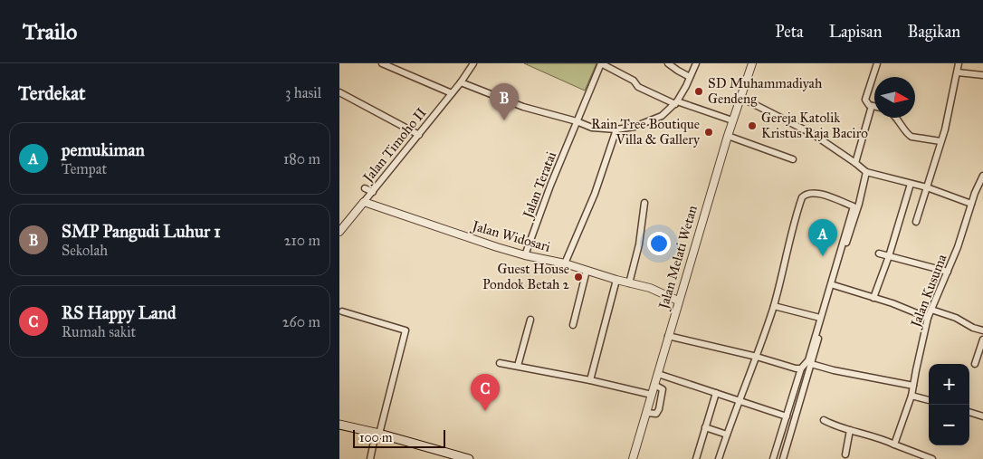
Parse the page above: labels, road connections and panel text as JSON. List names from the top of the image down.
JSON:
{
  "streets": {
    "street": [
      "Jalan Timoho II",
      "Jalan Teratai",
      "Jalan Widosari",
      "Jalan Melati Wetan",
      "Jalan Kusuma"
    ]
  },
  "crossings": [
    ["Jalan Timoho II", "Jalan Widosari"],
    ["Jalan Teratai", "Jalan Widosari"],
    ["Jalan Widosari", "Jalan Melati Wetan"]
  ],
  "places": [
    "SD Muhammadiyah Gendeng",
    "Gereja Katolik Kristus Raja Baciro",
    "Rain Tree Boutique Villa & Gallery",
    "Guest House Pondok Betah 2"
  ],
  "scale_bar": "100 m",
  "north": "right",
  "page": {
    "header": "Trailo",
    "nav": ["Peta", "Lapisan", "Bagikan"],
    "heading": ["Terdekat", "3 hasil"],
    "pins": ["B", "A", "C"],
    "list": [
      {
        "mark": "A",
        "name": "pemukiman",
        "note": "Tempat",
        "value": "180 m"
      },
      {
        "mark": "B",
        "name": "SMP Pangudi Luhur 1",
        "note": "Sekolah",
        "value": "210 m"
      },
      {
        "mark": "C",
        "name": "RS Happy Land",
        "note": "Rumah sakit",
        "value": "260 m"
      }
    ],
    "map_buttons": ["+", "−"],
    "scale": "100 m"
  }
}
